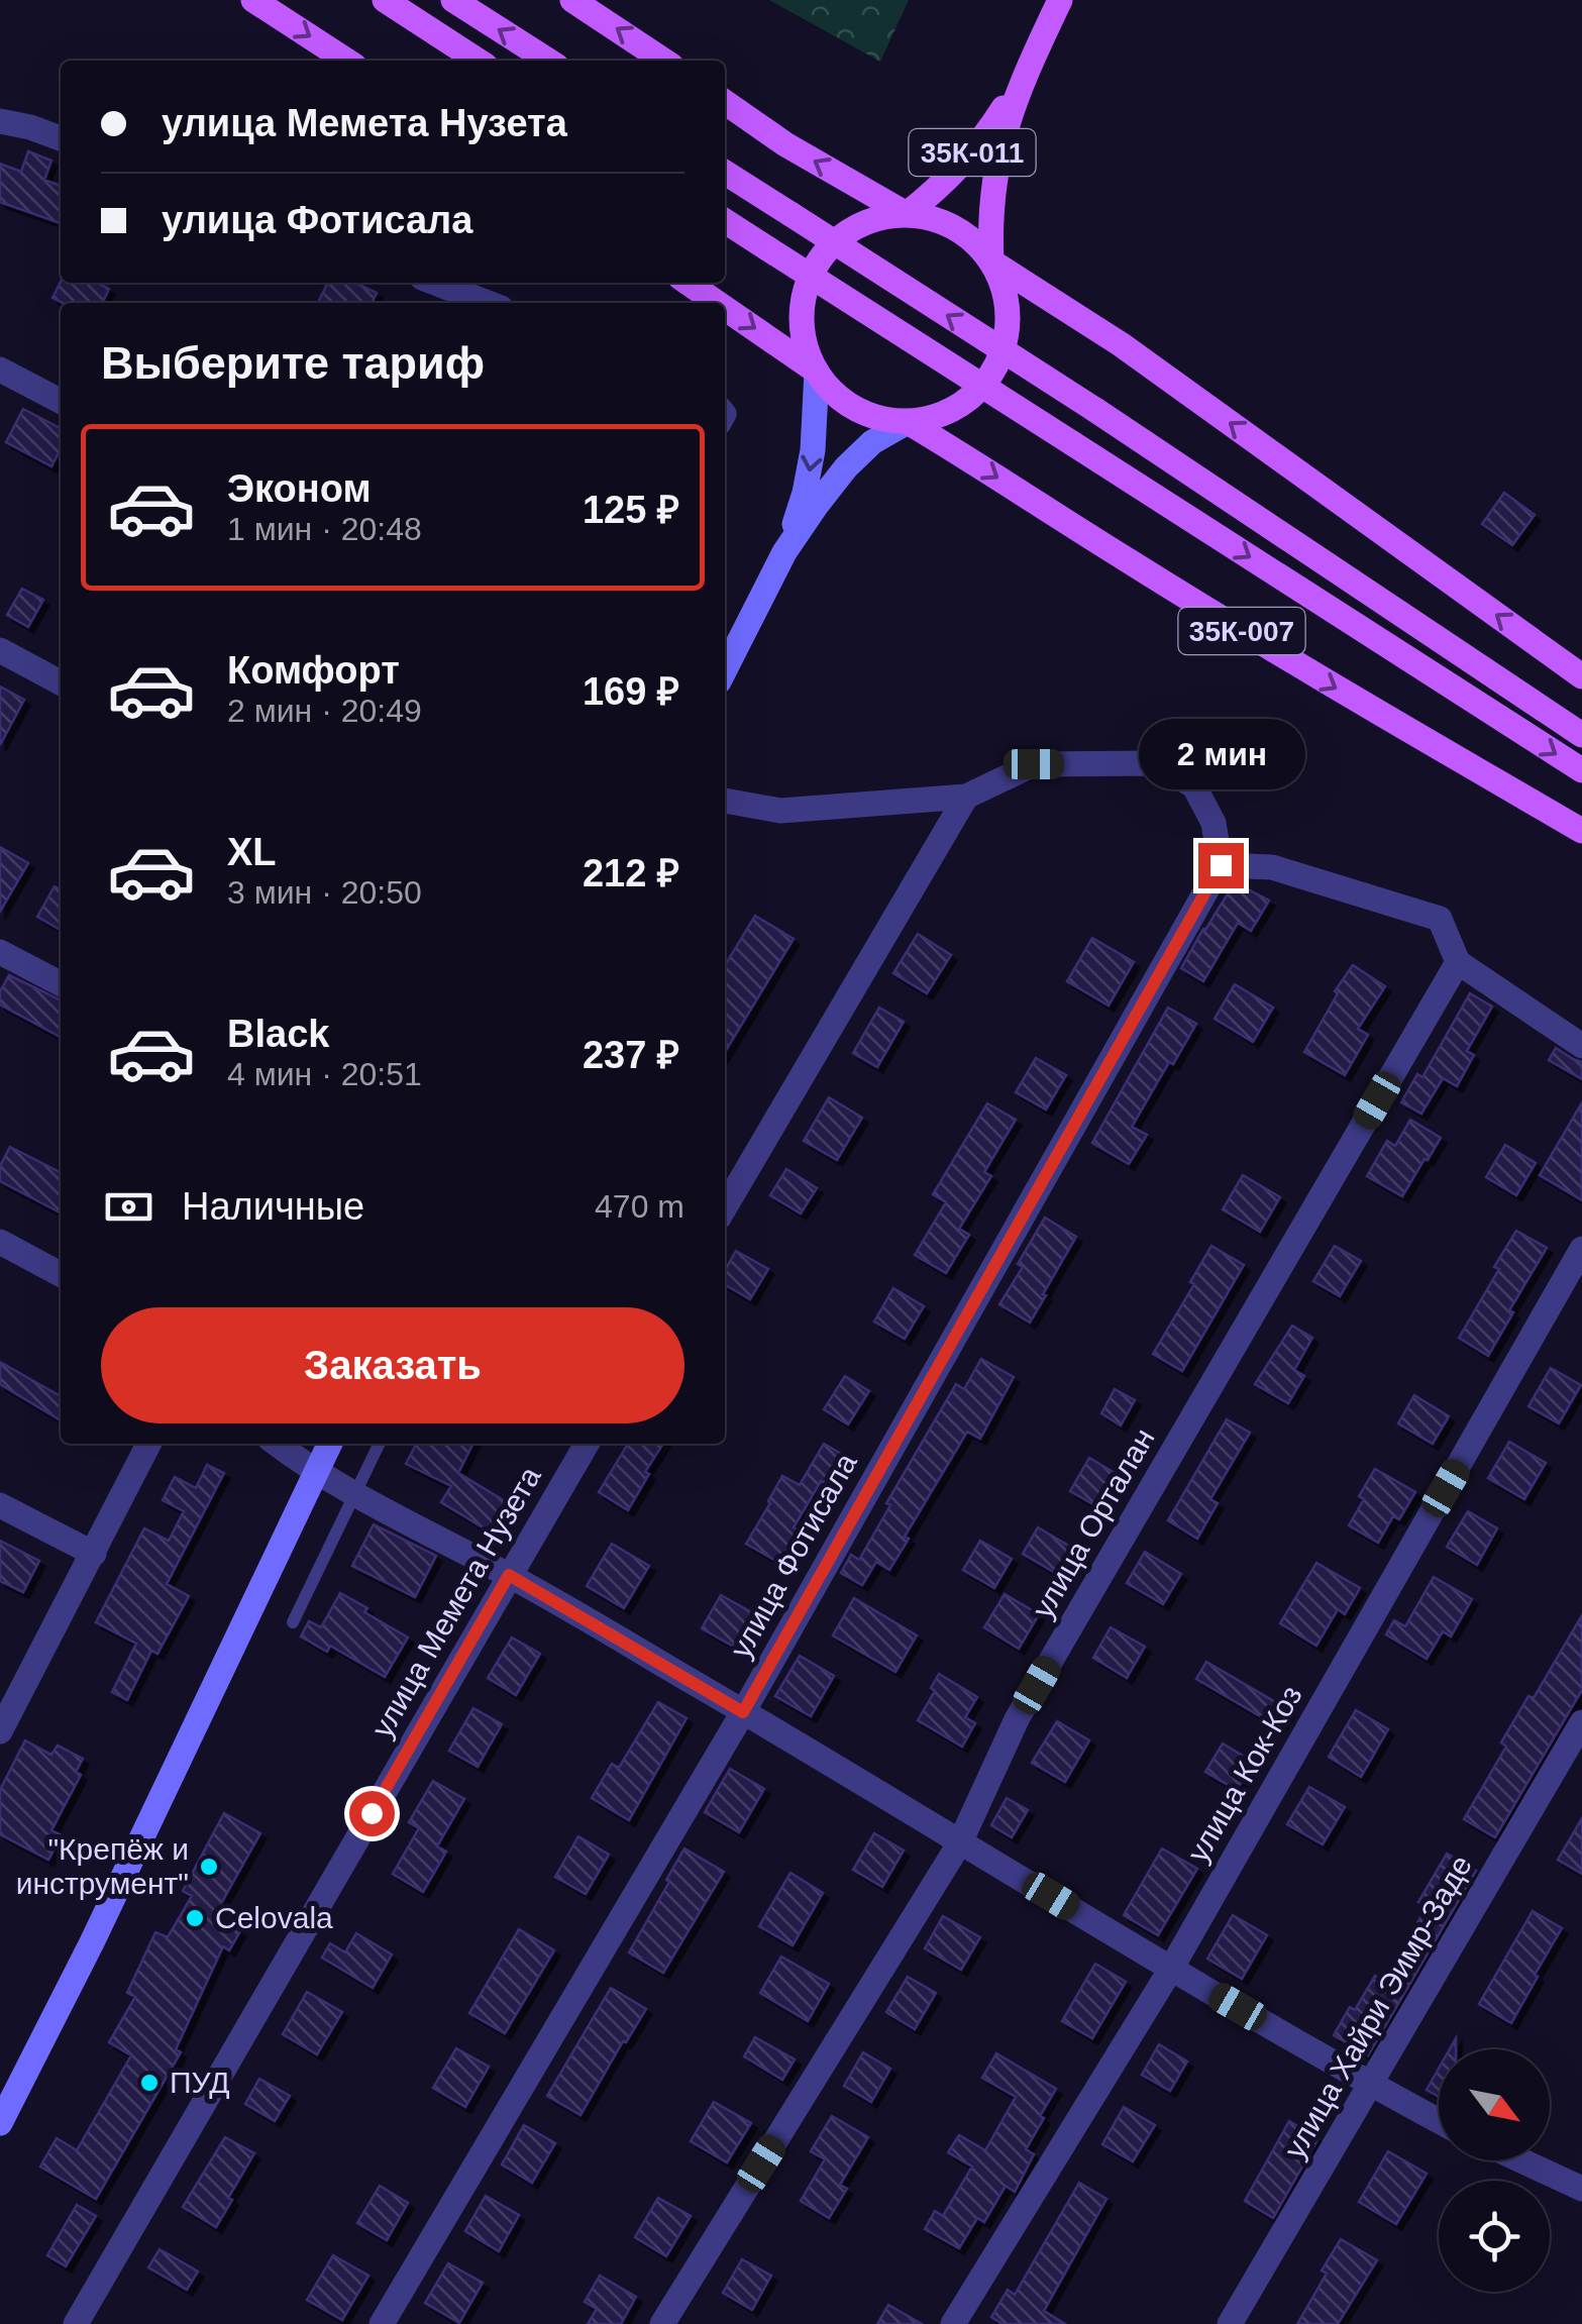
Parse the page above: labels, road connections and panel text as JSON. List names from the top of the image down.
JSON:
{
  "streets": {
    "main road": ["35К-011", "35К-007"],
    "street": [
      "улица Орталан",
      "улица Фотисала",
      "улица Мемета Нузета",
      "улица Кок-Коз",
      "улица Хайри Эимр-Заде"
    ]
  },
  "crossings": [
    ["35К-011", "35К-007"]
  ],
  "places": ["\"Крепёж и инструмент\"", "Celovala", "ПУД"],
  "north": "bottom right",
  "page": {
    "banner": ["улица Мемета Нузета", "улица Фотисала"],
    "heading": "Выберите тариф",
    "list": [
      {
        "name": "Эконом",
        "note": "1 мин · 20:48",
        "value": "125 ₽"
      },
      {
        "name": "Комфорт",
        "note": "2 мин · 20:49",
        "value": "169 ₽"
      },
      {
        "name": "XL",
        "note": "3 мин · 20:50",
        "value": "212 ₽"
      },
      {
        "name": "Black",
        "note": "4 мин · 20:51",
        "value": "237 ₽"
      }
    ],
    "bubble": "2 мин",
    "pay": ["Наличные", "470 m"],
    "buttons": "Заказать"
  }
}
